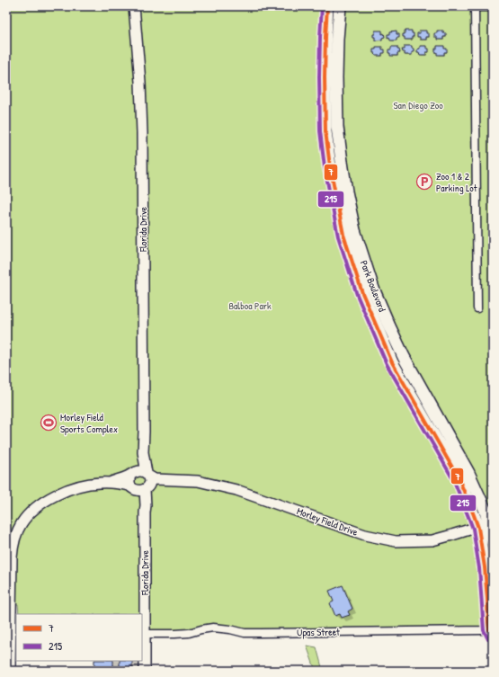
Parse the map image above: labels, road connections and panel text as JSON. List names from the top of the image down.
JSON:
{
  "streets": {
    "main road": ["Park Boulevard"],
    "street": ["Florida Drive", "Morley Field Drive", "Upas Street"]
  },
  "crossings": [
    ["Florida Drive", "Morley Field Drive"],
    ["Florida Drive", "Upas Street"],
    ["Park Boulevard", "Morley Field Drive"],
    ["Park Boulevard", "Upas Street"]
  ],
  "parks": ["San Diego Zoo", "Balboa Park"],
  "places": {
    "parking": ["Zoo 1 & 2 Parking Lot"],
    "sports": ["Morley Field Sports Complex"]
  },
  "lines": ["transit line 7", "transit line 215"],
  "legend": ["7", "215"]
}
